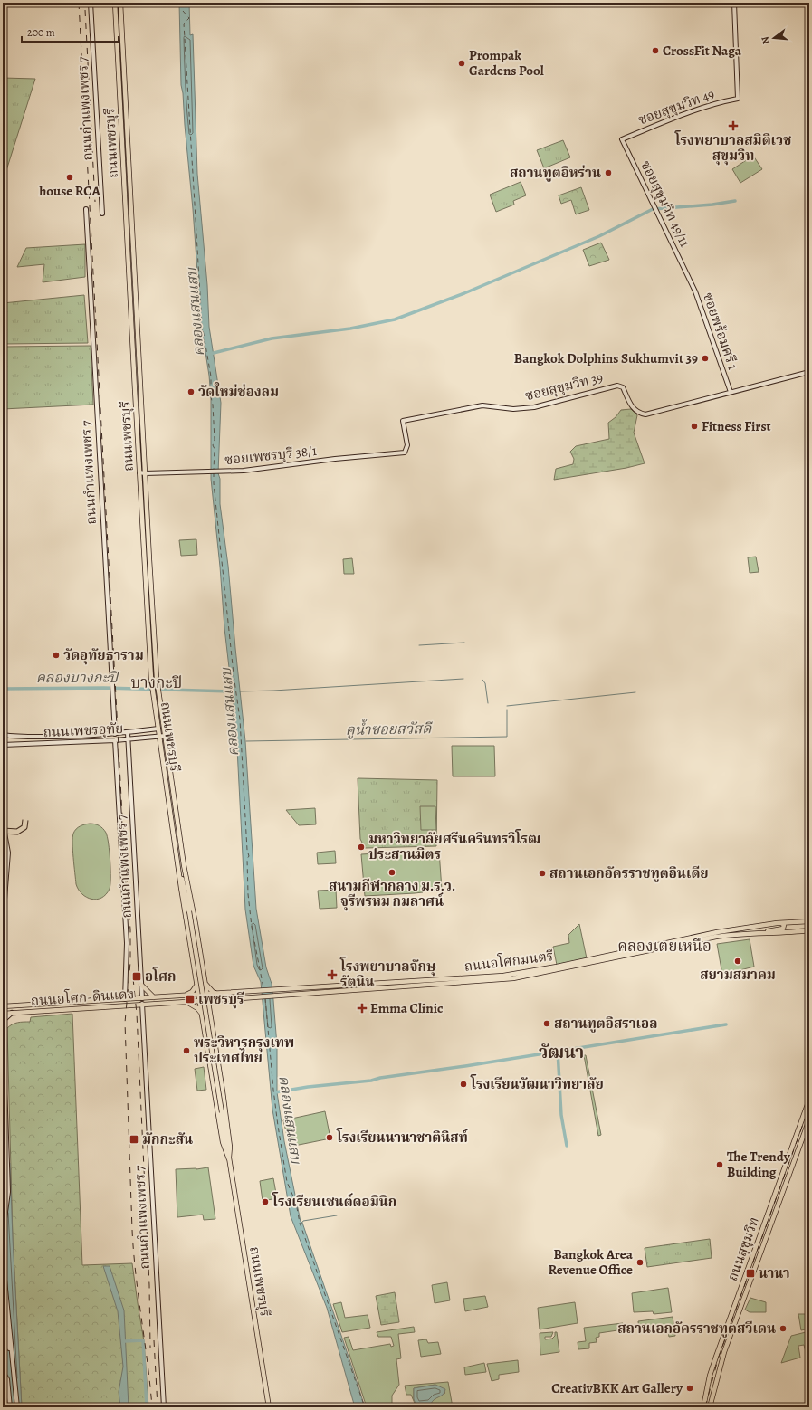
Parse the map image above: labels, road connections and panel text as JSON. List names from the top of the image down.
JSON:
{
  "streets": {
    "main road": [
      "ถนนเพชรบุรี",
      "ถนนอโศกมนตรี",
      "ถนนอโศก-ดินแดง",
      "ถนนสุขุมวิท"
    ],
    "street": [
      "ซอยสุขุมวิท 49",
      "ถนนกำแพงเพชร 7",
      "ซอยสุขุมวิท 49/11",
      "ซอยพร้อมศรี 1",
      "ซอยสุขุมวิท 39",
      "ซอยเพชรบุรี 38/1",
      "ถนนเพชรอุทัย"
    ]
  },
  "crossings": [
    ["ซอยสุขุมวิท 49", "ซอยสุขุมวิท 49/11"],
    ["ถนนกำแพงเพชร 7", "ถนนเพชรอุทัย"],
    ["ถนนกำแพงเพชร 7", "ถนนอโศก-ดินแดง"],
    ["ถนนเพชรบุรี", "ซอยเพชรบุรี 38/1"],
    ["ถนนเพชรบุรี", "ถนนเพชรอุทัย"],
    ["ถนนเพชรบุรี", "ถนนอโศกมนตรี"],
    ["ถนนเพชรบุรี", "ถนนอโศก-ดินแดง"],
    ["ซอยสุขุมวิท 49/11", "ซอยพร้อมศรี 1"],
    ["ซอยพร้อมศรี 1", "ซอยสุขุมวิท 39"],
    ["ซอยสุขุมวิท 39", "ซอยเพชรบุรี 38/1"],
    ["ถนนอโศกมนตรี", "ถนนอโศก-ดินแดง"]
  ],
  "districts": ["บางกะปิ", "คลองเตยเหนือ", "วัฒนา"],
  "water": ["คลองแสนแสบ", "คลองบางกะปิ", "คูน้ำซอยสวัสดี"],
  "places": {
    "other": [
      "CrossFit Naga",
      "Prompak Gardens Pool",
      "สถานทูตอิหร่าน",
      "house RCA",
      "Bangkok Dolphins Sukhumvit 39",
      "วัดใหม่ช่องลม",
      "Fitness First",
      "วัดอุทัยธาราม",
      "มหาวิทยาลัยศรีนครินทรวิโรฒ ประสานมิตร",
      "สนามกีฬากลาง ม.ร.ว. จุรีพรหม กมลาศน์",
      "สถานเอกอัครราชทูตอินเดีย",
      "สยามสมาคม",
      "สถานทูตอิสราเอล",
      "พระวิหารกรุงเทพ ประเทศไทย",
      "โรงเรียนวัฒนาวิทยาลัย",
      "โรงเรียนนานาชาตินิสท์",
      "The Trendy Building",
      "โรงเรียนเซนต์ดอมินิก",
      "Bangkok Area Revenue Office",
      "สถานเอกอัครราชทูตสวีเดน",
      "CreativBKK Art Gallery"
    ],
    "health": ["โรงพยาบาลสมิติเวช สุขุมวิท", "โรงพยาบาลจักษุ รัตนิน", "Emma Clinic"],
    "transit": [
      "อโศก",
      "เพชรบุรี",
      "มักกะสัน",
      "นานา"
    ]
  },
  "scale_bar": "200 m",
  "north": "left"
}
